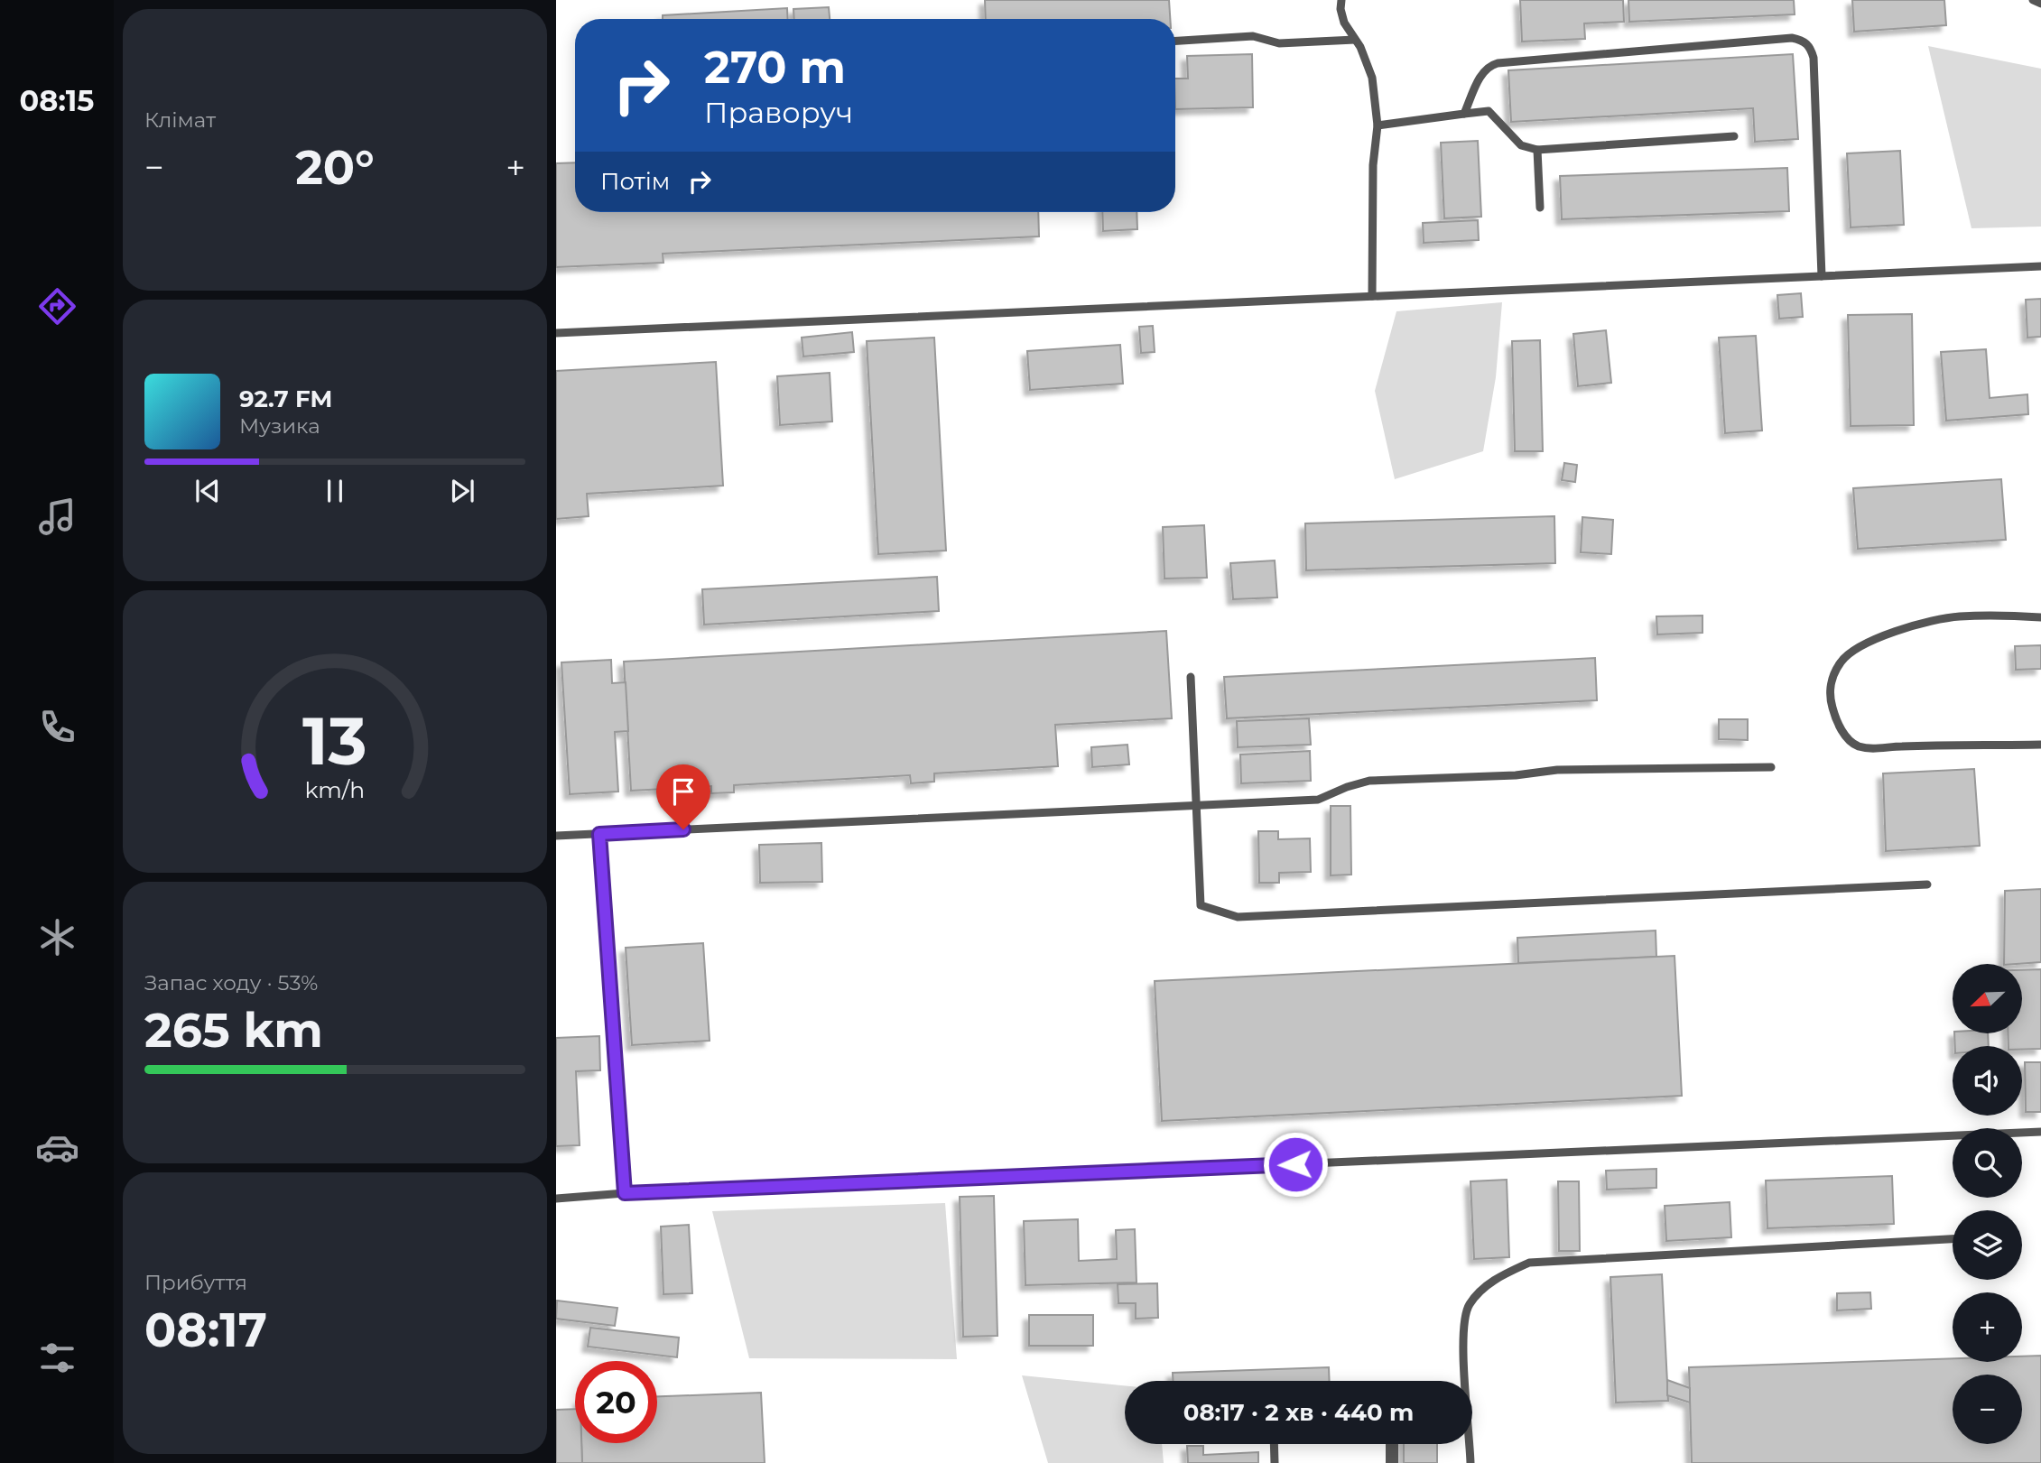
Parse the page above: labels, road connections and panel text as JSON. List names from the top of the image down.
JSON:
{
  "north": "bottom left",
  "page": {
    "tabs": "08:15",
    "tile": [
      "Клімат",
      ["Запас ходу · 53%", "265 km"],
      ["Прибуття", "08:17"]
    ],
    "turn": ["270 m", "Праворуч"],
    "heat": ["−", "20°", "+"],
    "then": "Потім",
    "song": ["92.7 FM", "Музика"],
    "map_buttons": ["+", "−"],
    "limit": "20",
    "trip": "08:17 · 2 хв · 440 m",
    "gauge": ["13", "km/h"]
  }
}
